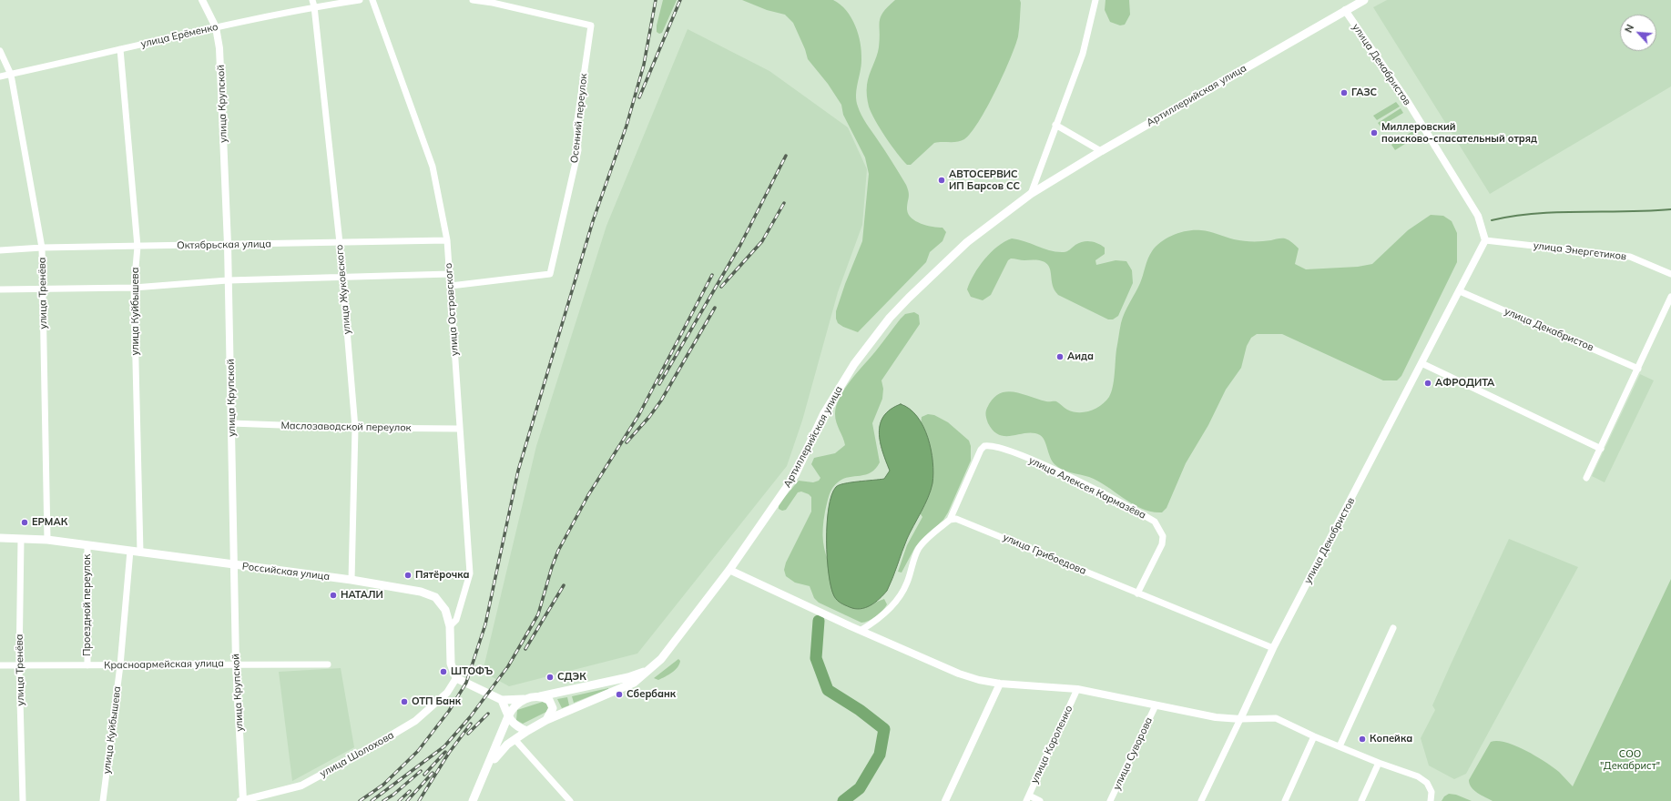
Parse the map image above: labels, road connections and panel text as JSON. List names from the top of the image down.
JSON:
{
  "streets": {
    "main road": ["Артиллерийская улица", "Российская улица"],
    "street": [
      "улица Ерёменко",
      "улица Декабристов",
      "улица Крупской",
      "Осенний переулок",
      "Октябрьская улица",
      "улица Энергетиков",
      "улица Жуковского",
      "улица Тренёва",
      "улица Островского",
      "улица Куйбышева",
      "Маслозаводской переулок",
      "улица Алексея Кармазёва",
      "улица Грибоедова",
      "Проездной переулок",
      "Красноармейская улица",
      "улица Короленко",
      "улица Суворова",
      "улица Шолохова"
    ]
  },
  "crossings": [
    ["улица Ерёменко", "улица Крупской"],
    ["улица Ерёменко", "улица Жуковского"],
    ["улица Ерёменко", "улица Тренёва"],
    ["улица Ерёменко", "улица Куйбышева"],
    ["улица Декабристов", "Артиллерийская улица"],
    ["улица Декабристов", "улица Энергетиков"],
    ["улица Декабристов", "улица Грибоедова"],
    ["улица Крупской", "Октябрьская улица"],
    ["улица Крупской", "Маслозаводской переулок"],
    ["улица Крупской", "Российская улица"],
    ["улица Крупской", "Красноармейская улица"],
    ["улица Крупской", "улица Шолохова"],
    ["Осенний переулок", "улица Островского"],
    ["Октябрьская улица", "улица Жуковского"],
    ["Октябрьская улица", "улица Тренёва"],
    ["Октябрьская улица", "улица Островского"],
    ["Октябрьская улица", "улица Куйбышева"],
    ["улица Жуковского", "Маслозаводской переулок"],
    ["улица Жуковского", "Российская улица"],
    ["улица Тренёва", "Российская улица"],
    ["улица Тренёва", "Красноармейская улица"],
    ["улица Островского", "Маслозаводской переулок"],
    ["улица Островского", "Российская улица"],
    ["улица Куйбышева", "Российская улица"],
    ["улица Куйбышева", "Красноармейская улица"],
    ["улица Алексея Кармазёва", "улица Грибоедова"],
    ["Российская улица", "Проездной переулок"],
    ["Российская улица", "улица Шолохова"],
    ["Проездной переулок", "Красноармейская улица"]
  ],
  "parks": ["СОО \"Декабрист\""],
  "places": [
    "ГАЗС",
    "Миллеровский поисково-спасательный отряд",
    "АВТОСЕРВИС ИП Барсов СС",
    "Аида",
    "АФРОДИТА",
    "ЕРМАК",
    "Пятёрочка",
    "НАТАЛИ",
    "ШТОФЪ",
    "СДЭК",
    "Сбербанк",
    "ОТП Банк",
    "Копейка"
  ],
  "north": "top left"
}
